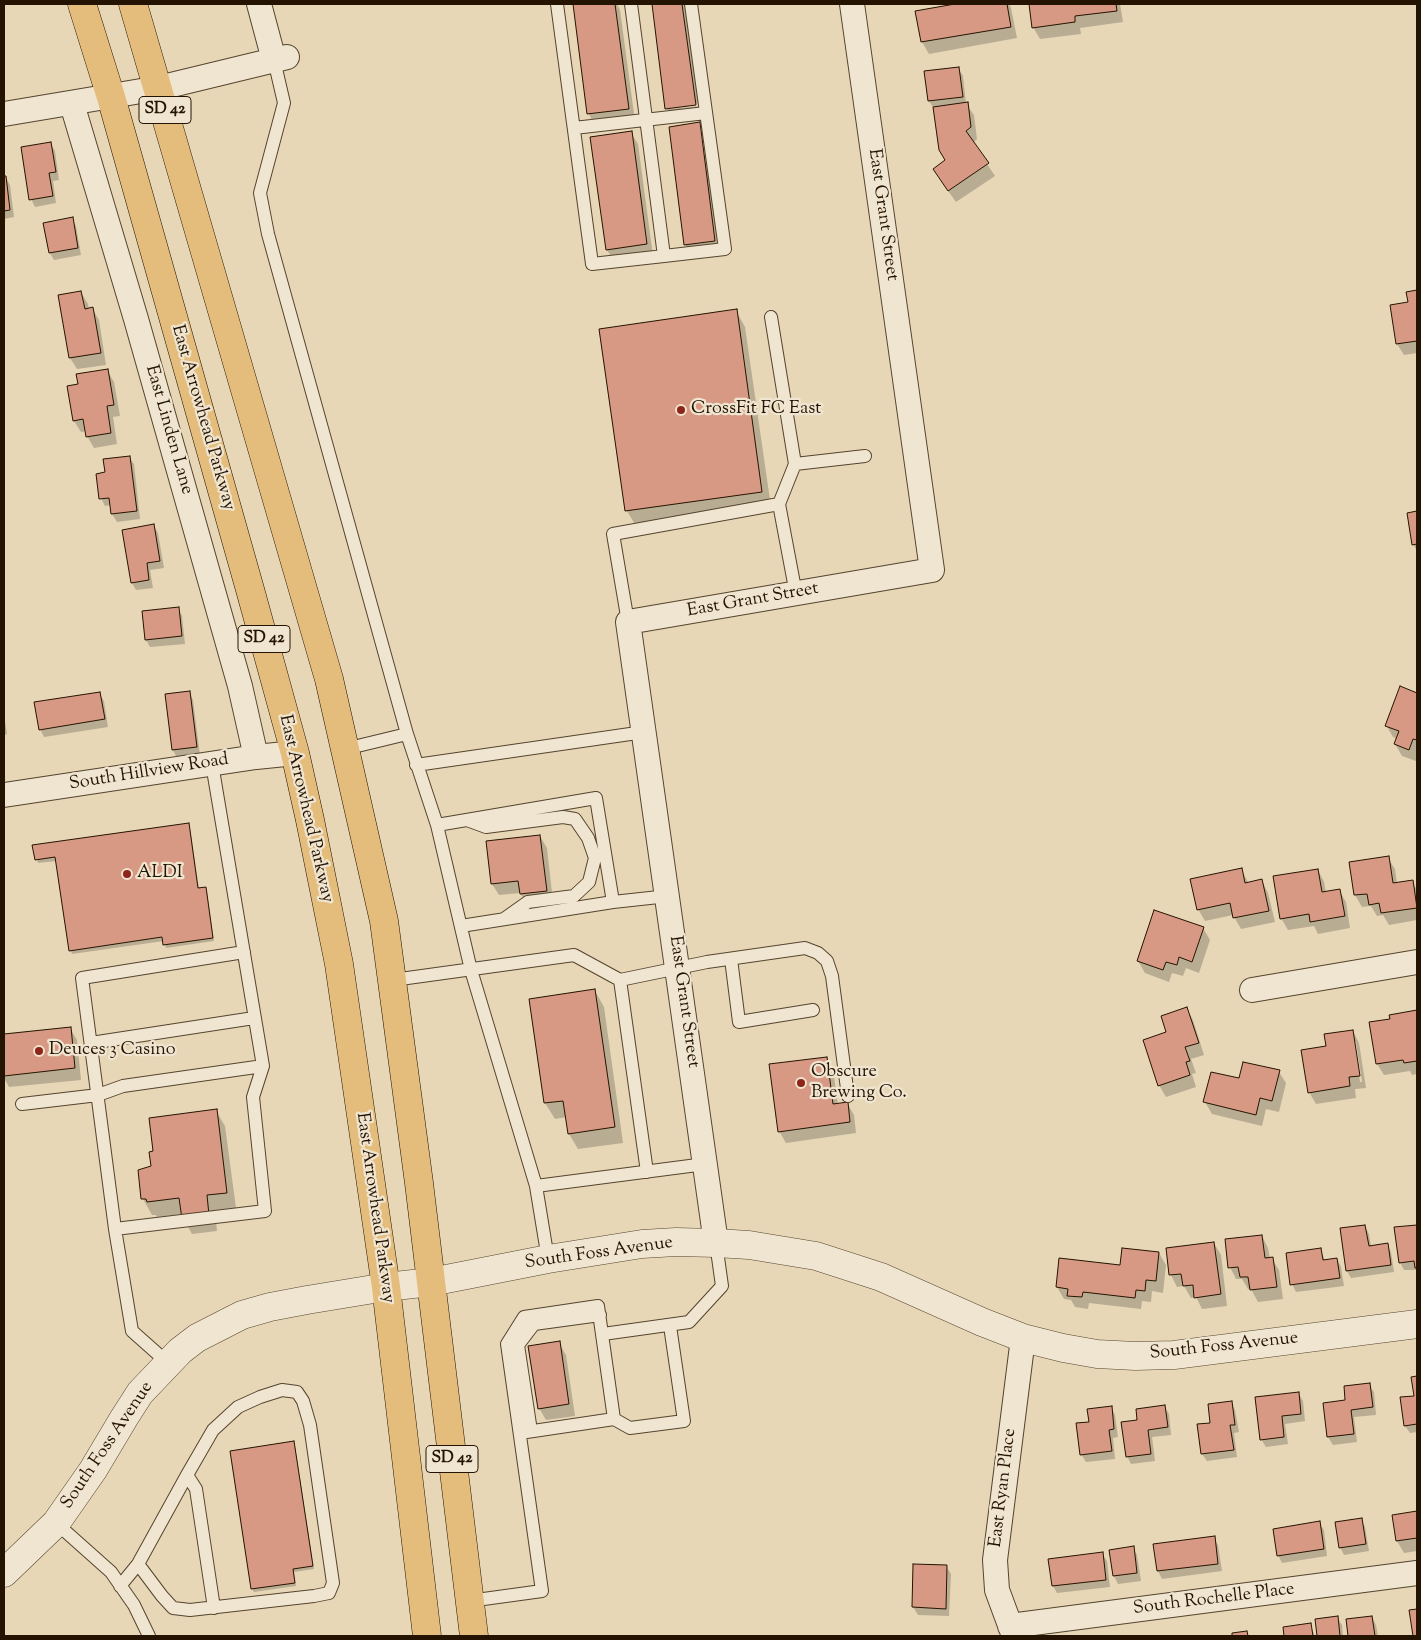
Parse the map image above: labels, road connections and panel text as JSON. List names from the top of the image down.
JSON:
{
  "streets": {
    "main road": ["SD 42", "East Arrowhead Parkway"],
    "street": [
      "East Grant Street",
      "East Linden Lane",
      "South Hillview Road",
      "South Foss Avenue",
      "East Ryan Place",
      "South Rochelle Place"
    ]
  },
  "crossings": [
    ["SD 42", "South Foss Avenue"],
    ["East Grant Street", "South Foss Avenue"],
    ["East Arrowhead Parkway", "South Hillview Road"],
    ["East Arrowhead Parkway", "South Foss Avenue"],
    ["East Linden Lane", "South Hillview Road"],
    ["South Foss Avenue", "East Ryan Place"],
    ["East Ryan Place", "South Rochelle Place"]
  ],
  "places": [
    "CrossFit FC East",
    "ALDI",
    "Deuces 3 Casino",
    "Obscure Brewing Co."
  ]
}
